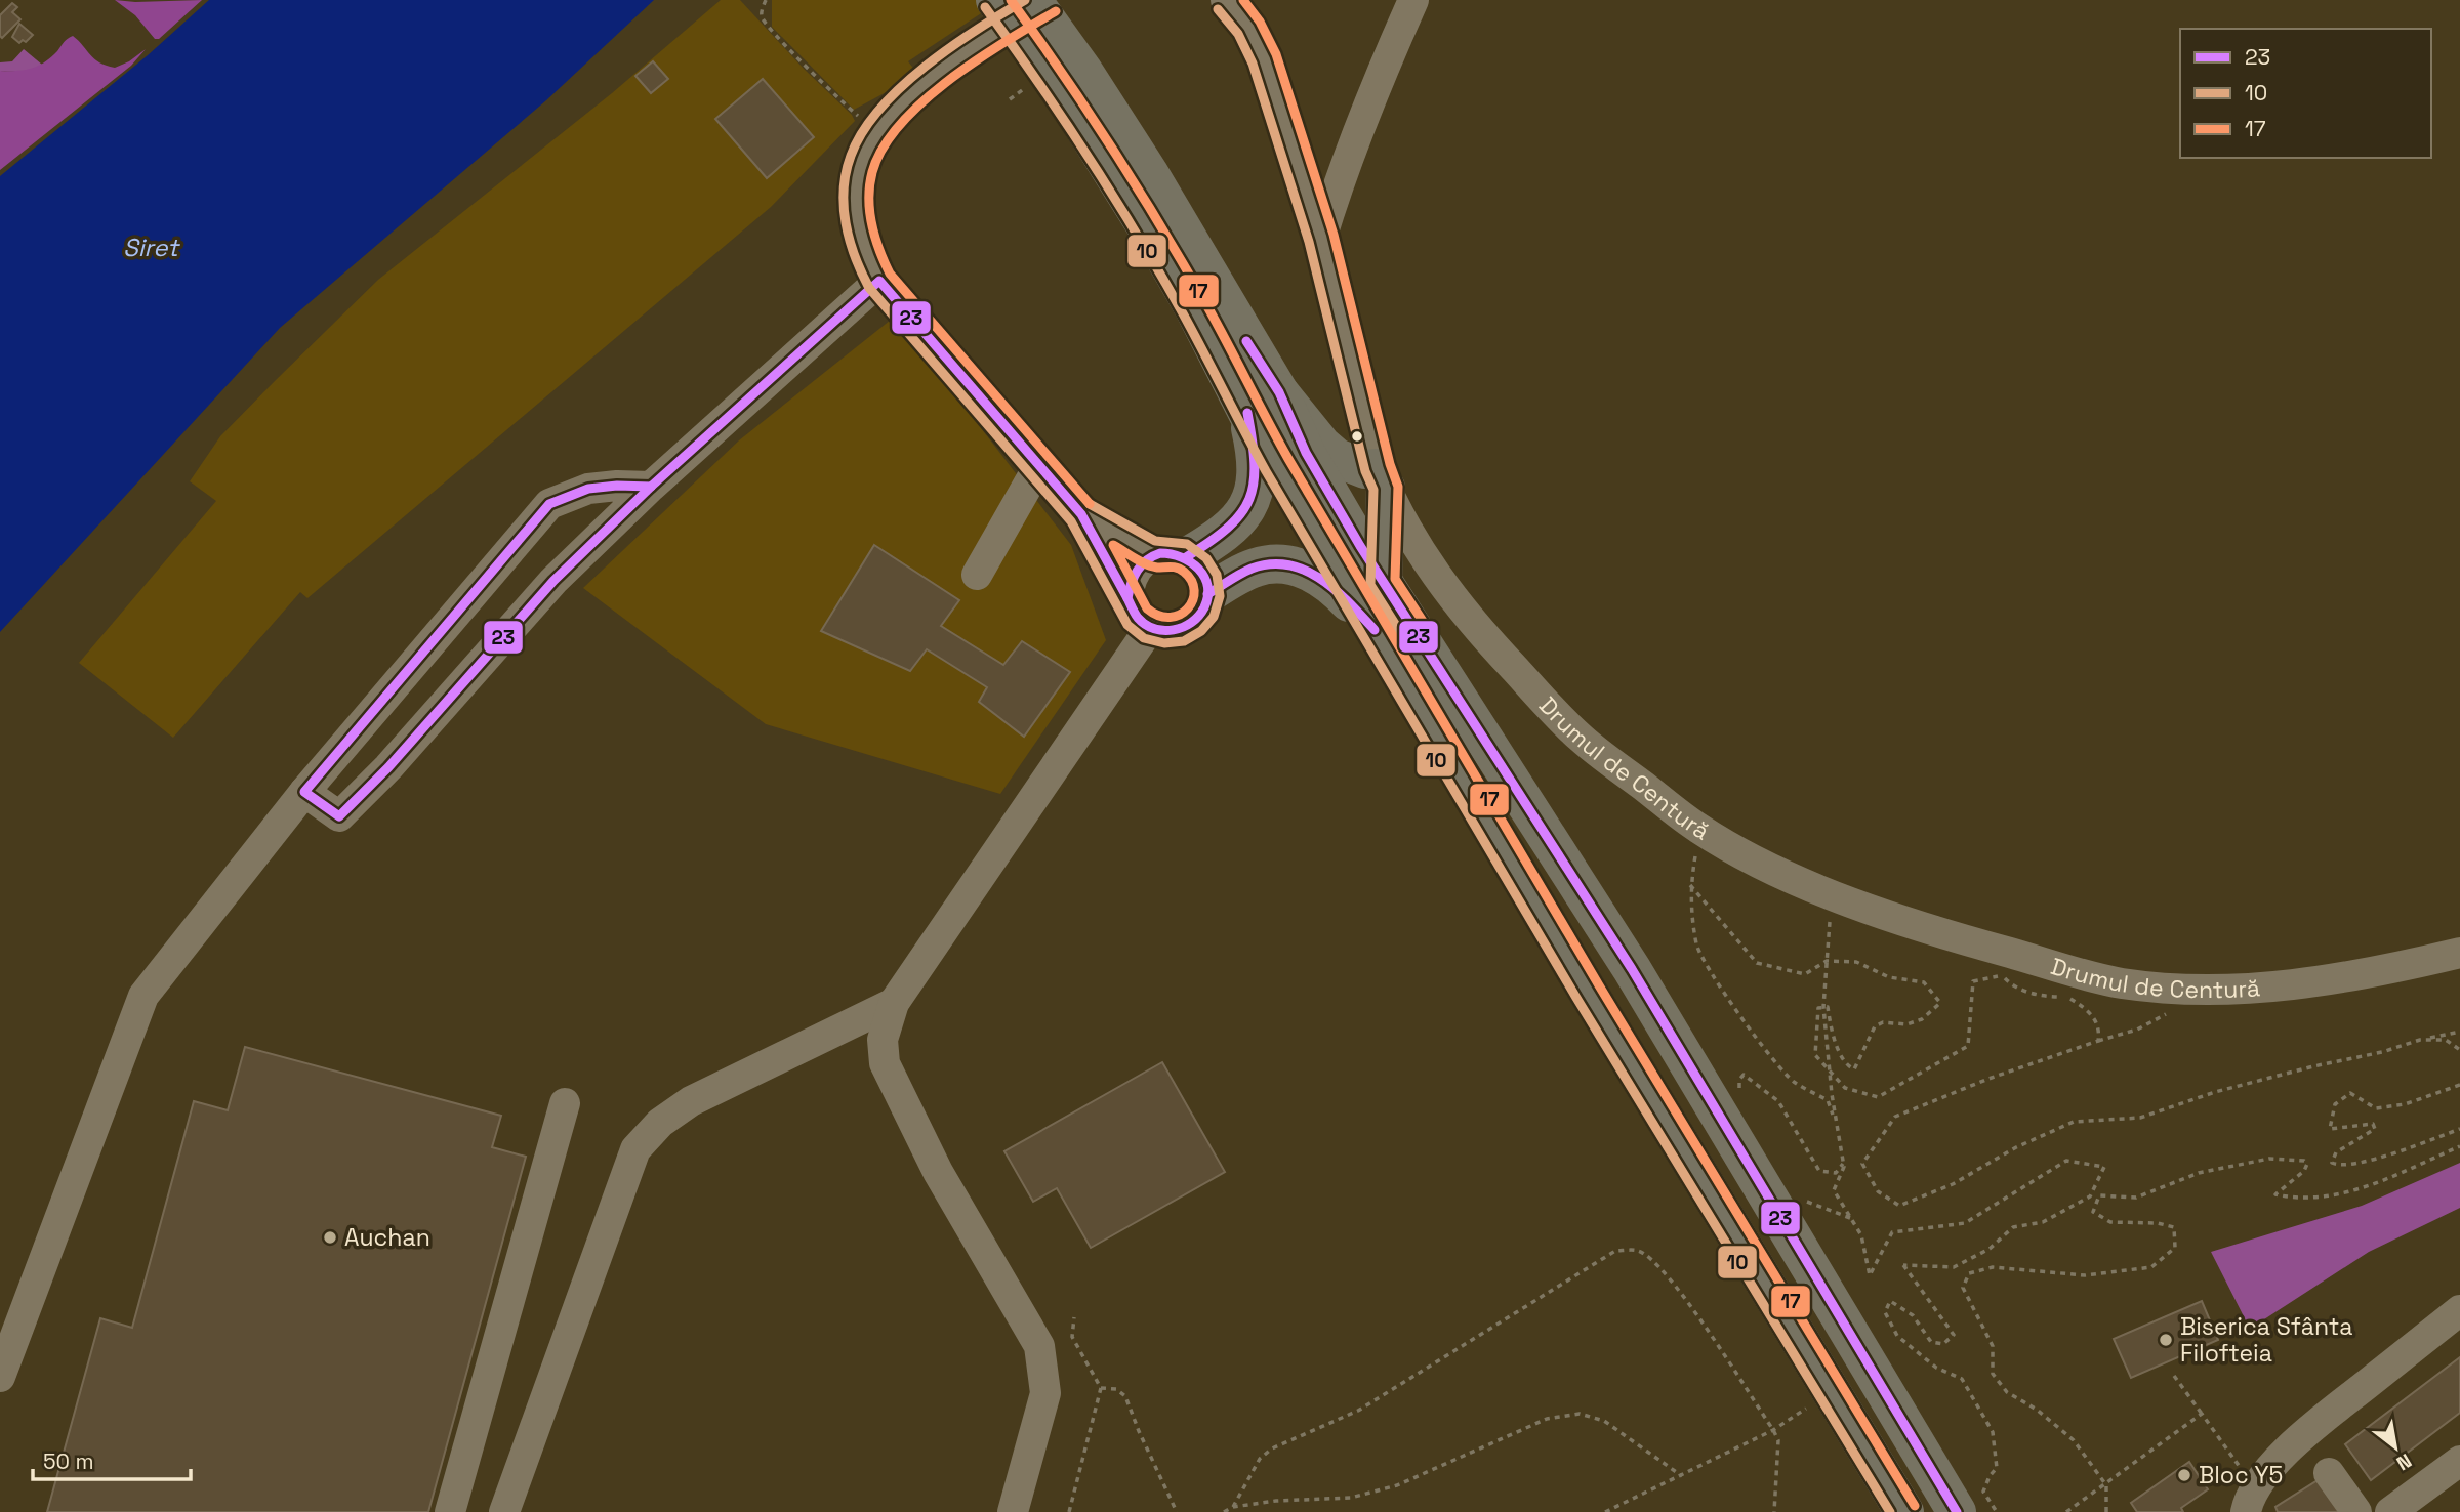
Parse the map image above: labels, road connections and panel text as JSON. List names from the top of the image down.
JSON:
{
  "streets": {
    "street": ["Drumul de Centură"]
  },
  "water": ["Siret"],
  "places": ["Auchan", "Biserica Sfânta Filofteia", "Bloc Y5"],
  "lines": ["transit line 10", "transit line 17", "transit line 23"],
  "legend": ["23", "10", "17"],
  "scale_bar": "50 m",
  "north": "bottom right"
}
